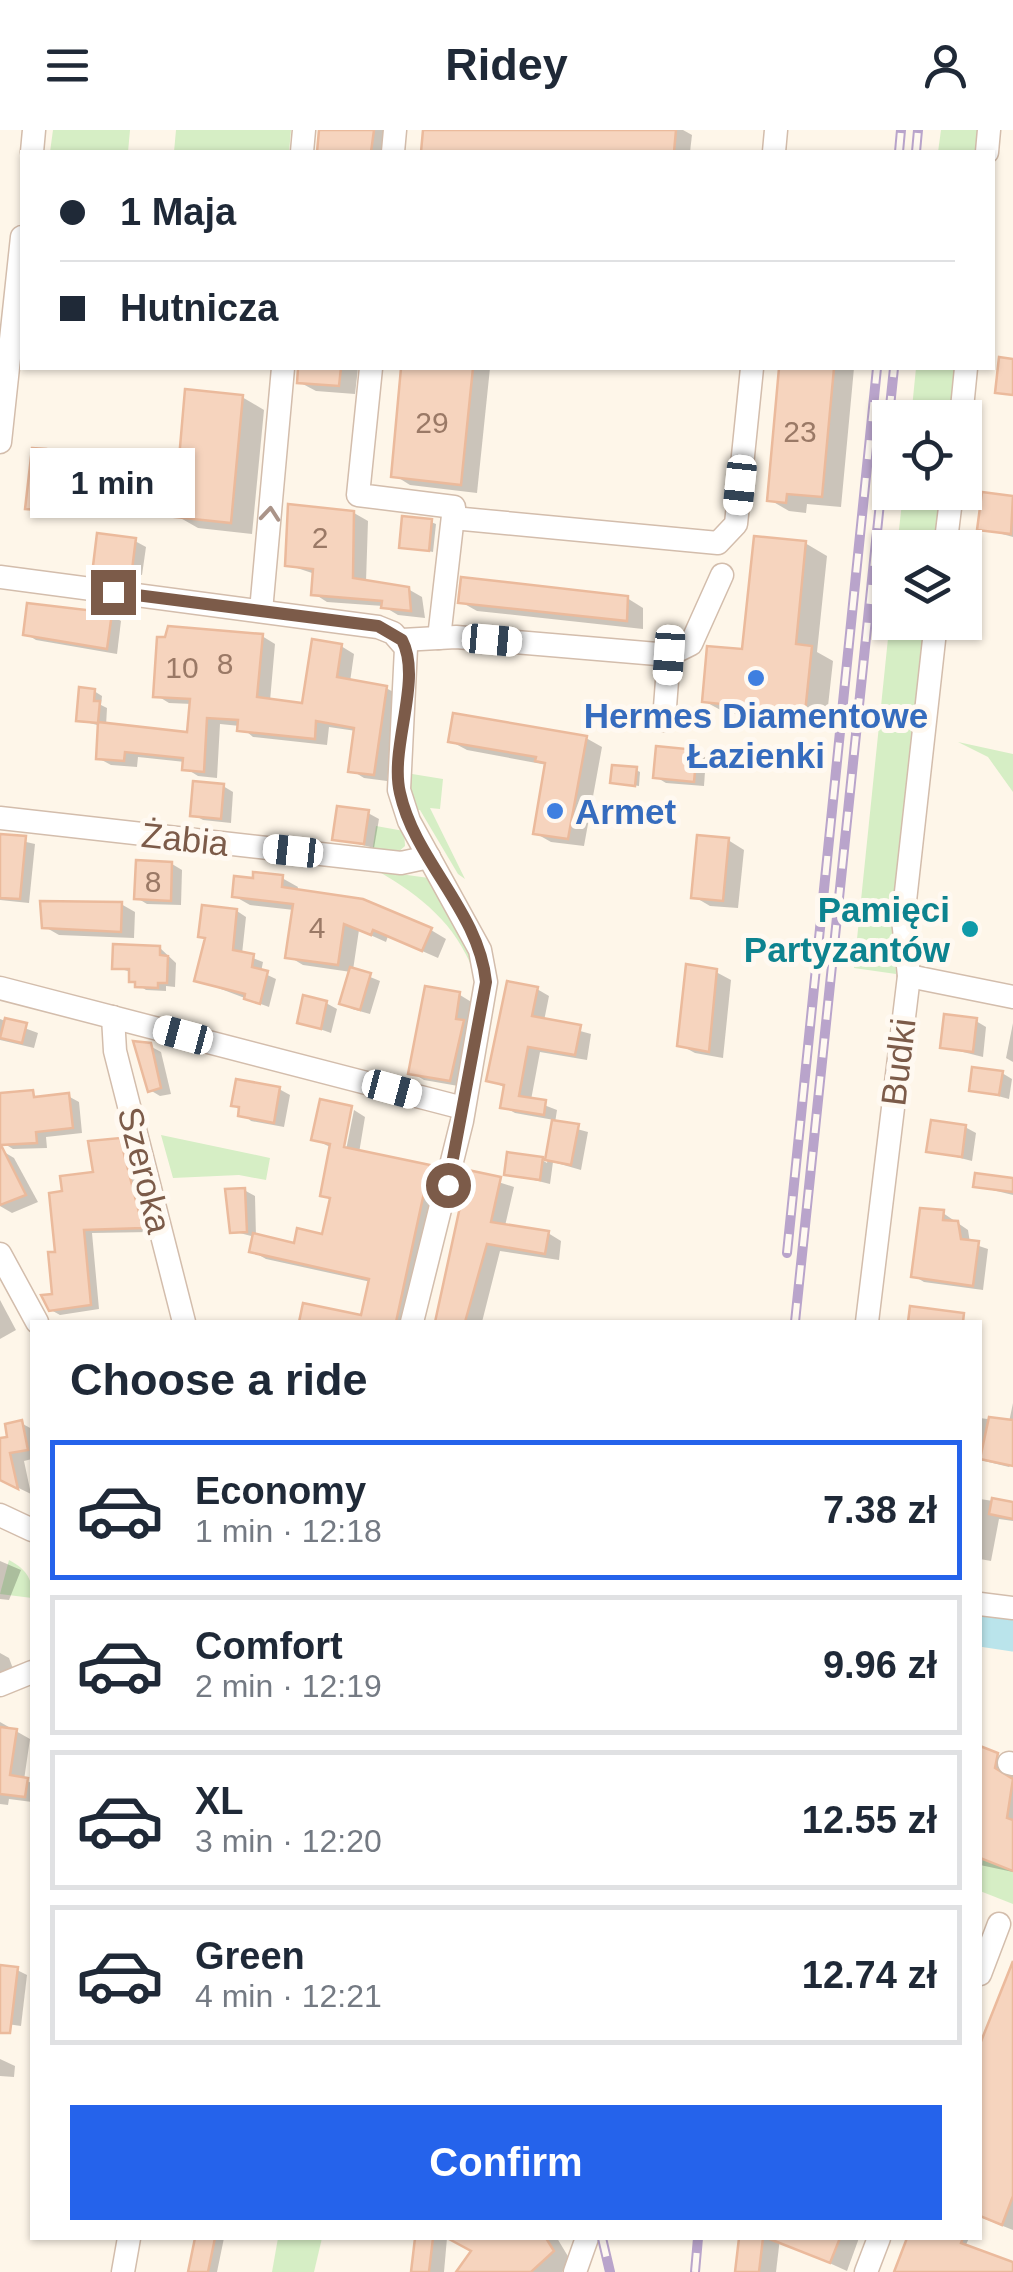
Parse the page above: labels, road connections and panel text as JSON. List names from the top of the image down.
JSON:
{
  "streets": {
    "street": ["Żabia", "Budki", "Szeroka"]
  },
  "places": ["Hermes Diamentowe Łazienki", "Armet", "Pamięci Partyzantów"],
  "house_numbers": [
    "29",
    "23",
    "2",
    "8",
    "10",
    "8",
    "4"
  ],
  "page": {
    "header": "Ridey",
    "banner": ["1 Maja", "Hutnicza"],
    "bubble": "1 min",
    "heading": "Choose a ride",
    "list": [
      {
        "name": "Economy",
        "note": "1 min · 12:18",
        "value": "7.38 zł"
      },
      {
        "name": "Comfort",
        "note": "2 min · 12:19",
        "value": "9.96 zł"
      },
      {
        "name": "XL",
        "note": "3 min · 12:20",
        "value": "12.55 zł"
      },
      {
        "name": "Green",
        "note": "4 min · 12:21",
        "value": "12.74 zł"
      }
    ],
    "buttons": "Confirm"
  }
}
